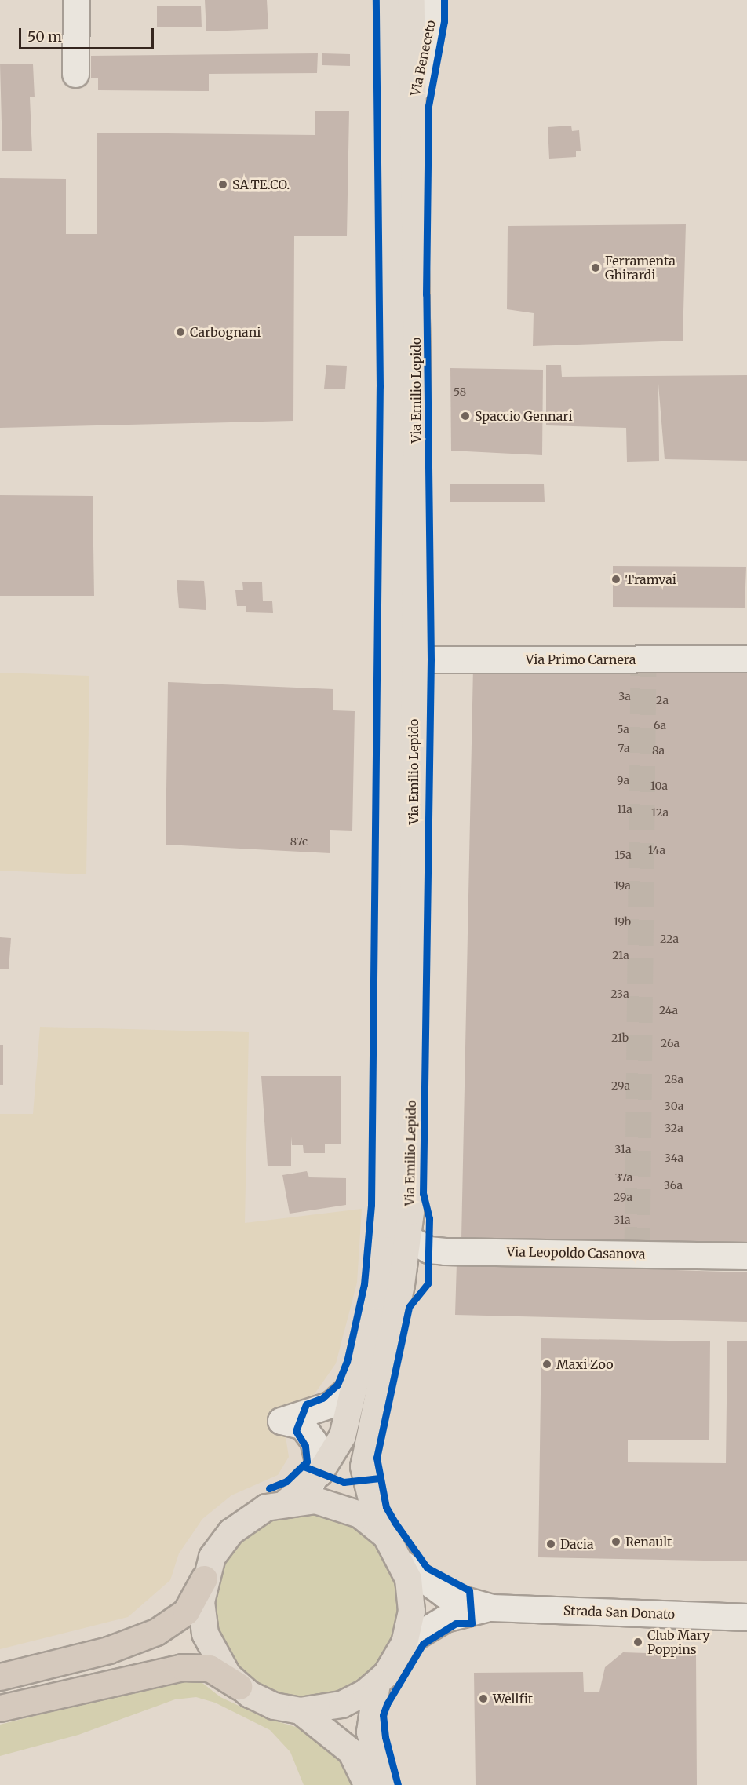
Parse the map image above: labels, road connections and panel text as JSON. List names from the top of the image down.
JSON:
{
  "streets": {
    "main road": ["Via Emilio Lepido"],
    "street": [
      "Via Beneceto",
      "Via Primo Carnera",
      "Via Leopoldo Casanova",
      "Strada San Donato"
    ]
  },
  "crossings": [
    ["Via Beneceto", "Via Emilio Lepido"],
    ["Via Emilio Lepido", "Via Primo Carnera"],
    ["Via Emilio Lepido", "Via Leopoldo Casanova"]
  ],
  "places": [
    "SA.TE.CO.",
    "Ferramenta Ghirardi",
    "Carbognani",
    "Spaccio Gennari",
    "Tramvai",
    "Maxi Zoo",
    "Renault",
    "Dacia",
    "Club Mary Poppins",
    "Wellfit"
  ],
  "house_numbers": [
    "58",
    "3a",
    "2a",
    "6a",
    "5a",
    "7a",
    "8a",
    "9a",
    "10a",
    "11a",
    "12a",
    "87c",
    "14a",
    "15a",
    "19a",
    "19b",
    "22a",
    "21a",
    "23a",
    "24a",
    "21b",
    "26a",
    "28a",
    "29a",
    "30a",
    "32a",
    "31a",
    "34a",
    "37a",
    "36a",
    "29a",
    "31a"
  ],
  "scale_bar": "50 m"
}
